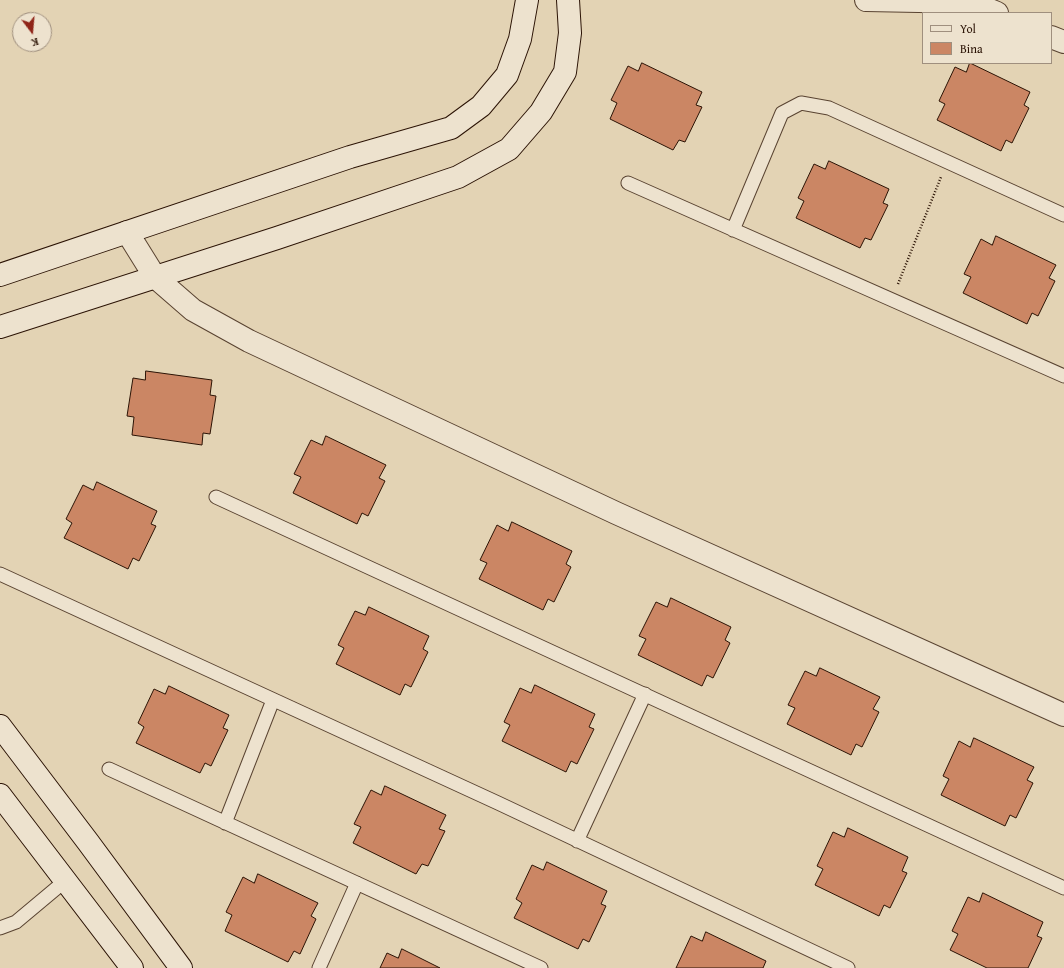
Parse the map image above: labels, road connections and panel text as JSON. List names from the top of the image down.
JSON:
{
  "legend": ["Yol", "Bina"],
  "north": "bottom"
}
